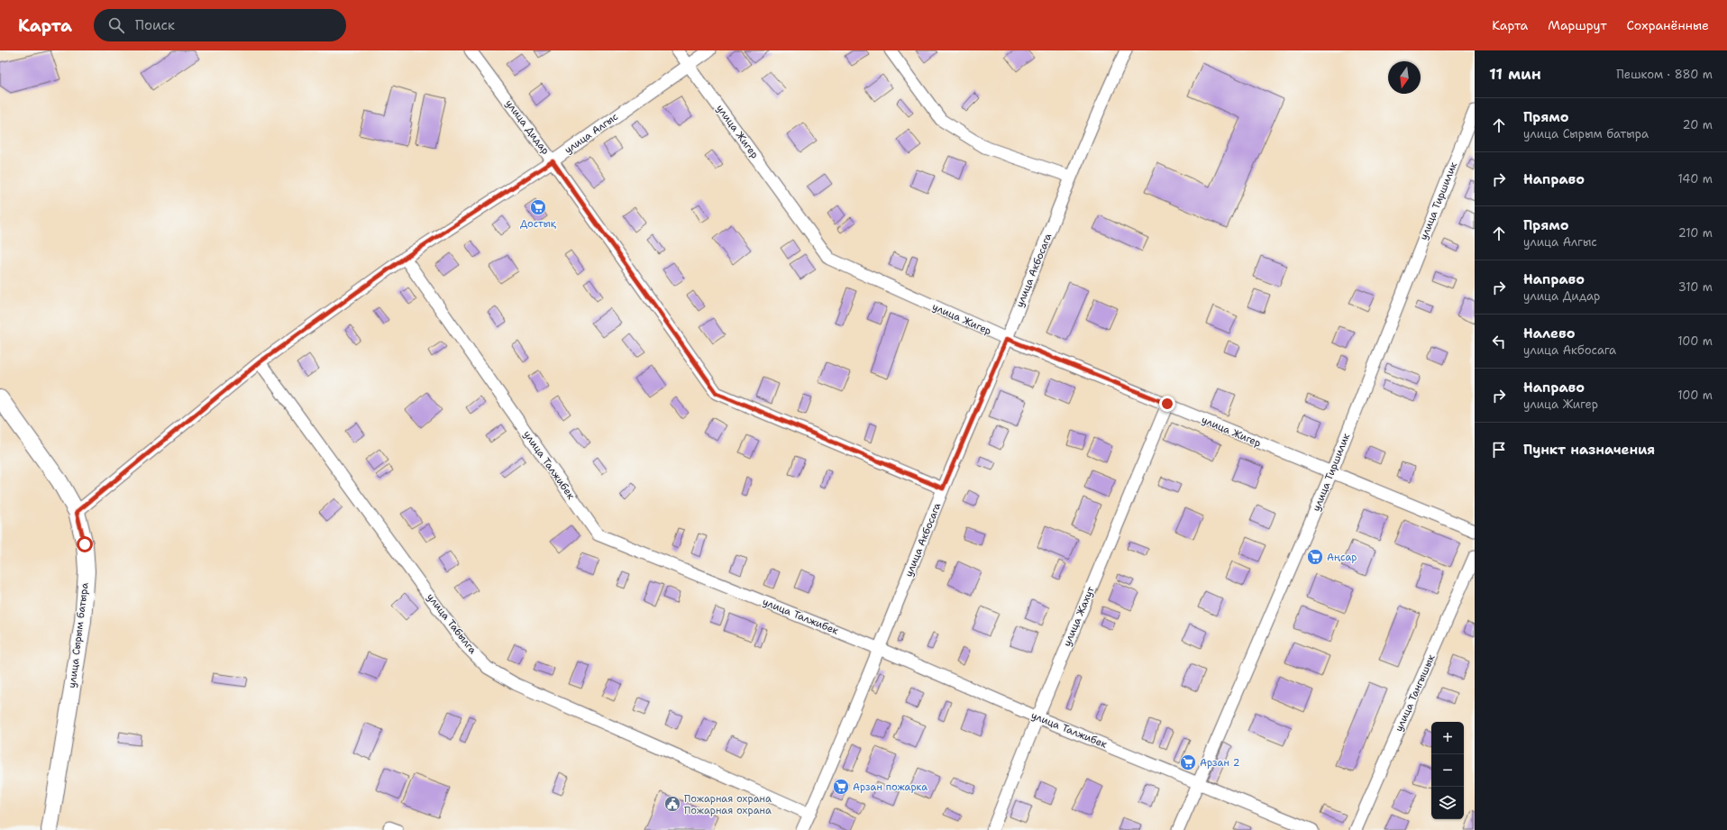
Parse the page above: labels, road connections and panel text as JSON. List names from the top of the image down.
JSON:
{
  "streets": {
    "street": [
      "улица Дидар",
      "улица Жигер",
      "улица Алгыс",
      "улица Тиршилик",
      "улица Акбосага",
      "улица Талжибек",
      "улица Жахут",
      "улица Табылга",
      "улица Сырым батыра",
      "улица Тангышык"
    ]
  },
  "crossings": [
    ["улица Дидар", "улица Алгыс"],
    ["улица Дидар", "улица Акбосага"],
    ["улица Жигер", "улица Алгыс"],
    ["улица Жигер", "улица Тиршилик"],
    ["улица Жигер", "улица Акбосага"],
    ["улица Жигер", "улица Жахут"],
    ["улица Алгыс", "улица Талжибек"],
    ["улица Алгыс", "улица Табылга"],
    ["улица Алгыс", "улица Сырым батыра"],
    ["улица Тиршилик", "улица Талжибек"],
    ["улица Акбосага", "улица Талжибек"],
    ["улица Акбосага", "улица Табылга"],
    ["улица Талжибек", "улица Жахут"]
  ],
  "places": {
    "supermarket": [
      "Достық",
      "Аңсар",
      "Арзан 2",
      "Арзан пожарка"
    ],
    "public building": ["Пожарная охрана Пожарная охрана"]
  },
  "north": "bottom",
  "page": {
    "header": "Карта",
    "search": "Поиск",
    "nav": ["Карта", "Маршрут", "Сохранённые"],
    "heading": ["11 мин", "Пешком · 880 m"],
    "list": [
      ["Прямо", "улица Сырым батыра", "20 m"],
      ["Направо", "140 m"],
      ["Прямо", "улица Алгыс", "210 m"],
      ["Направо", "улица Дидар", "310 m"],
      ["Налево", "улица Акбосага", "100 m"],
      ["Направо", "улица Жигер", "100 m"],
      "Пункт назначения"
    ],
    "map_buttons": ["+", "−"]
  }
}
